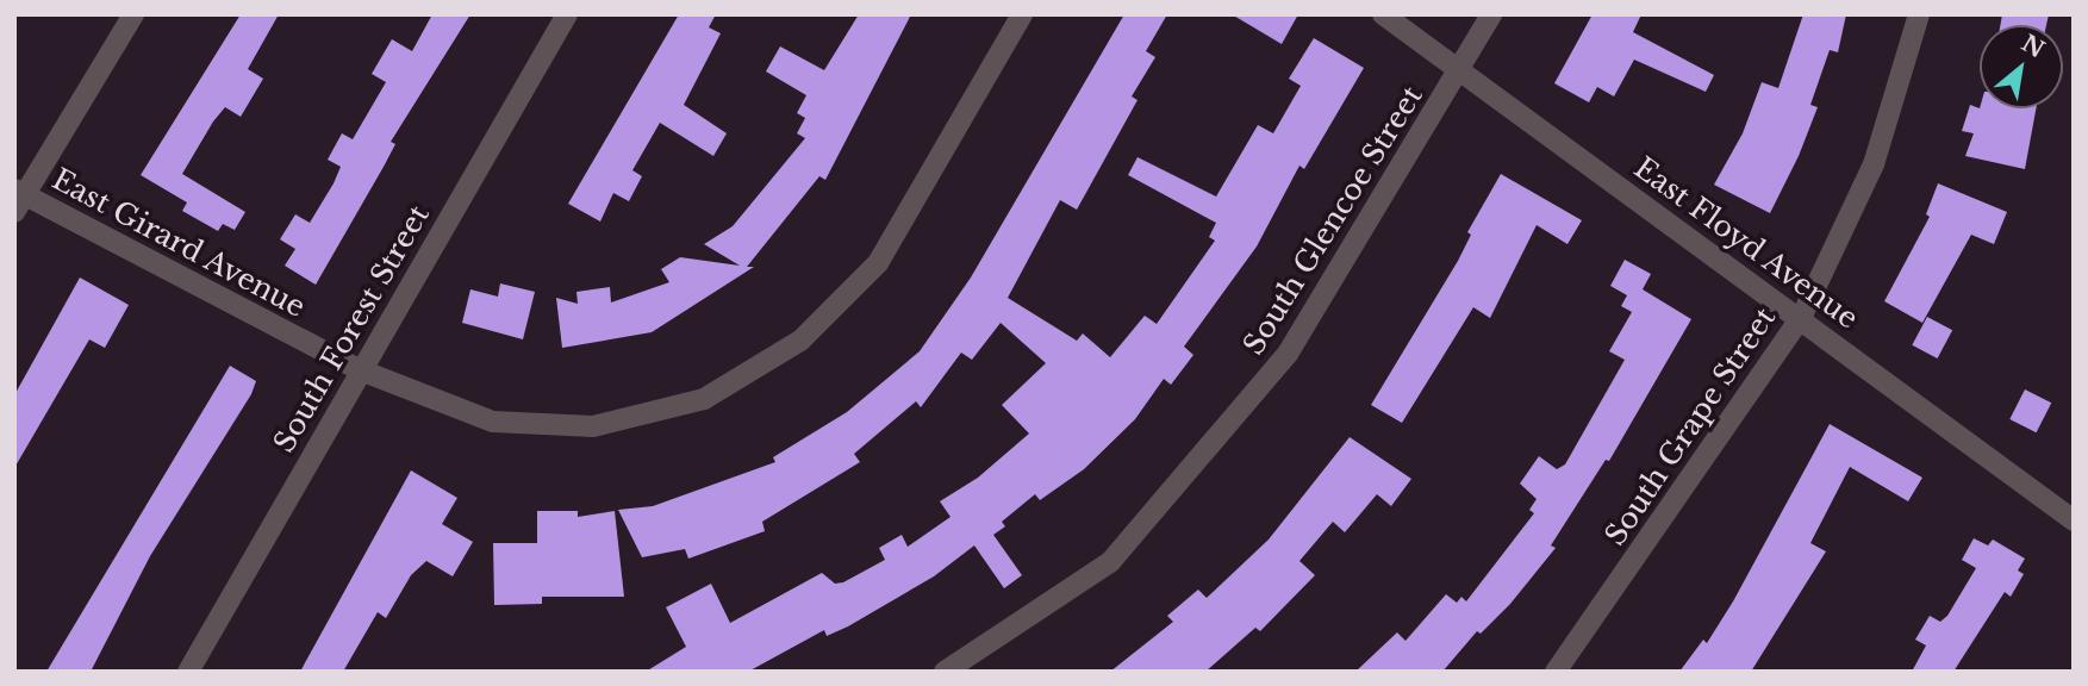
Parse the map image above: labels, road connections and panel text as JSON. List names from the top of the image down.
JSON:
{
  "streets": {
    "street": [
      "South Glencoe Street",
      "East Girard Avenue",
      "East Floyd Avenue",
      "South Forest Street",
      "South Grape Street"
    ]
  },
  "crossings": [
    ["South Glencoe Street", "East Floyd Avenue"],
    ["East Girard Avenue", "South Forest Street"],
    ["East Floyd Avenue", "South Grape Street"]
  ],
  "north": "top right"
}
